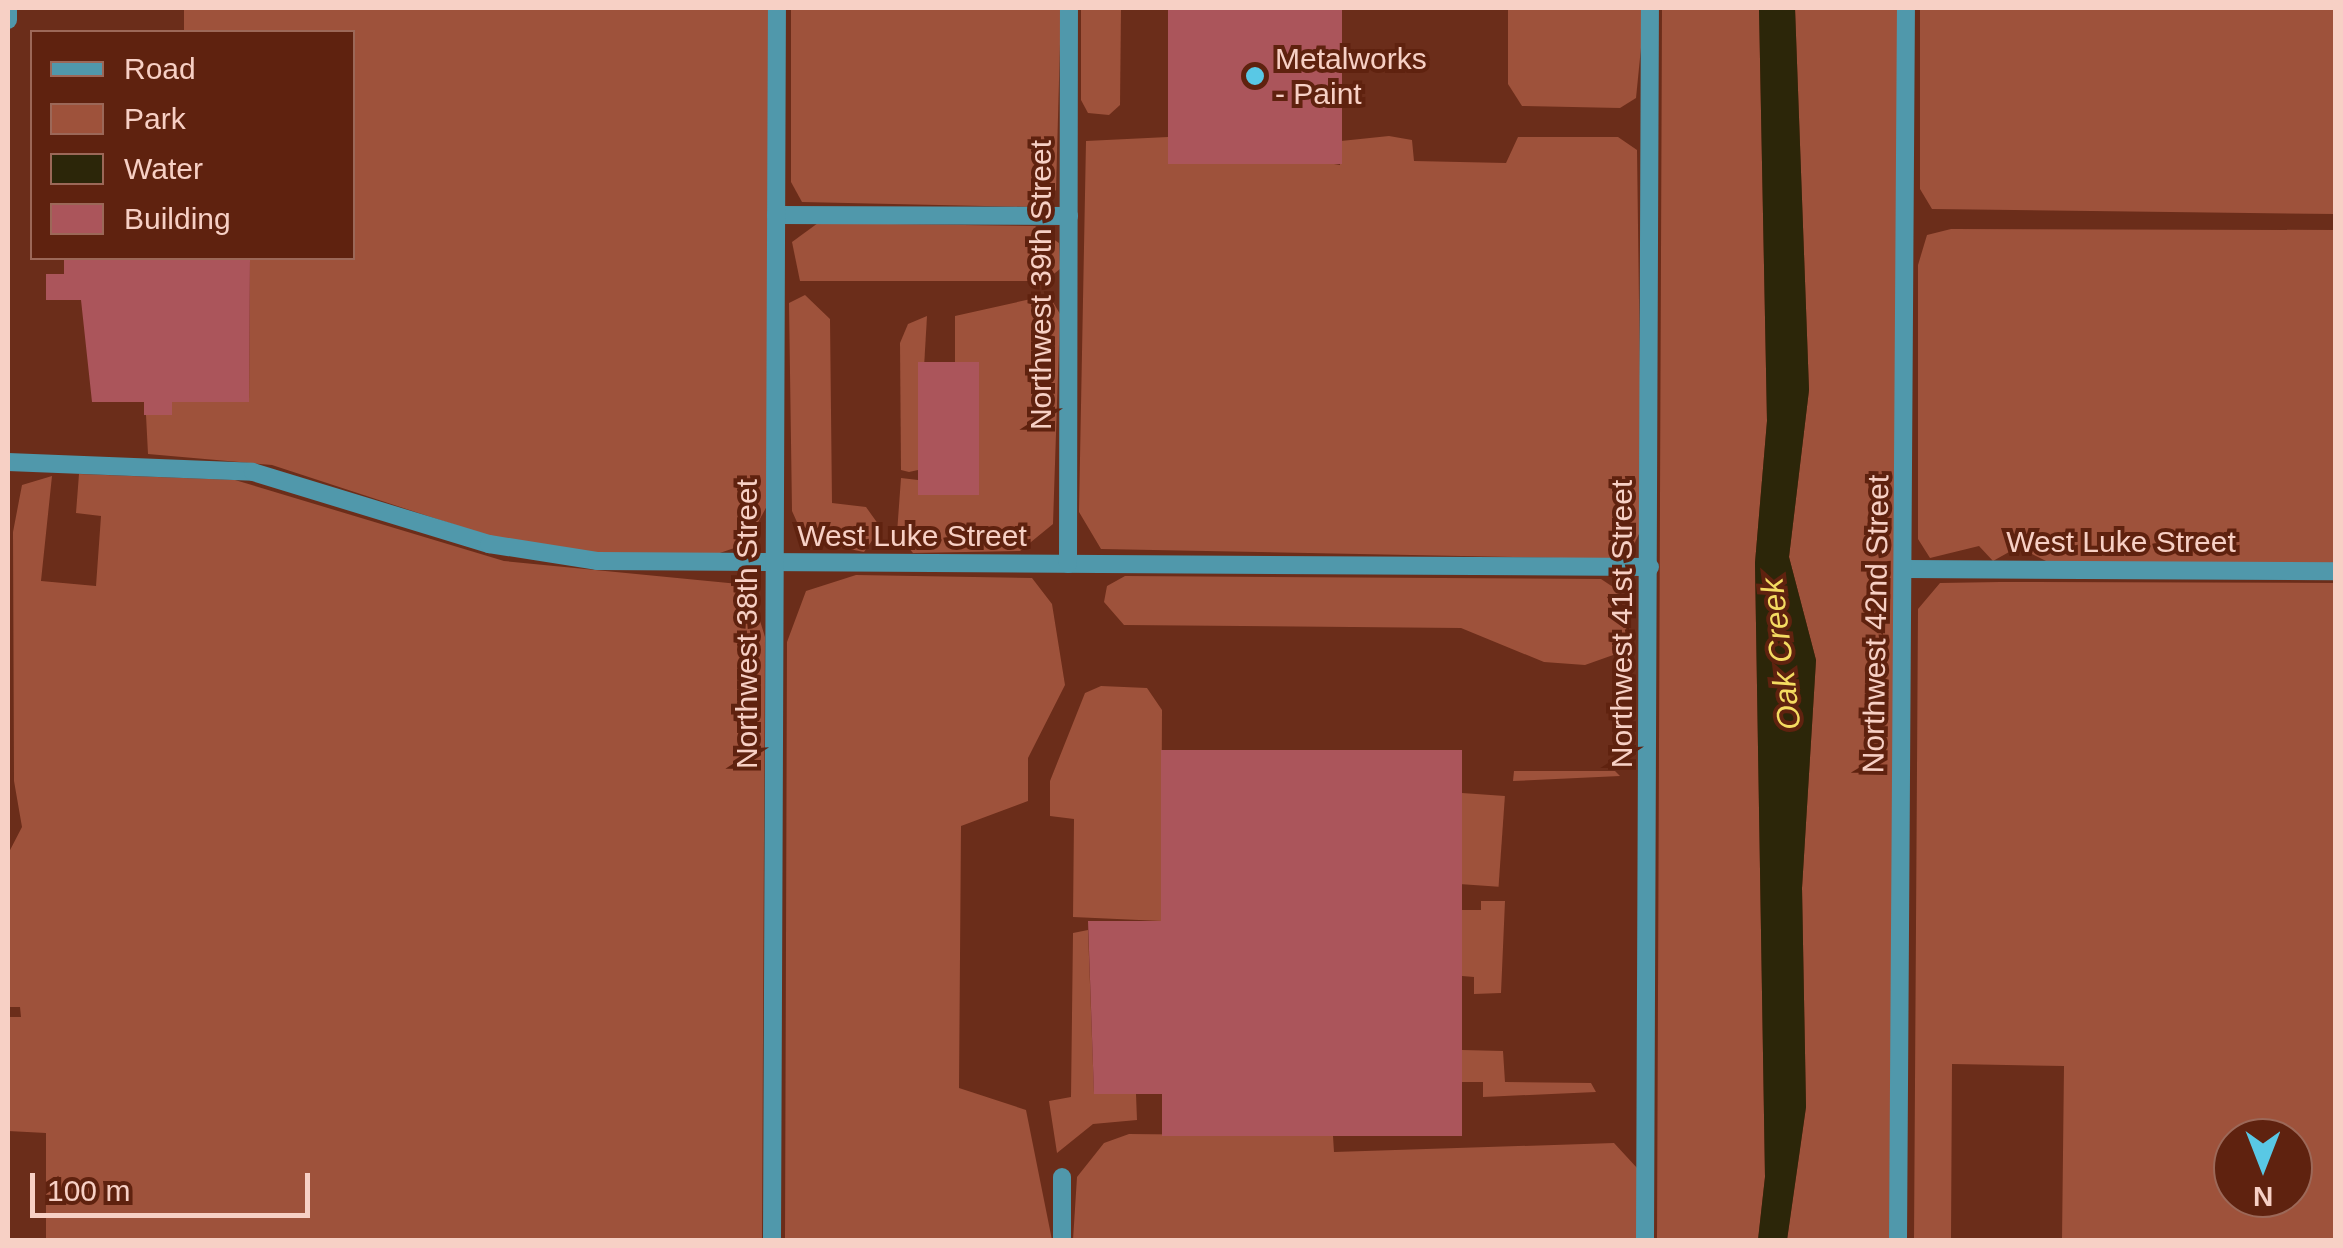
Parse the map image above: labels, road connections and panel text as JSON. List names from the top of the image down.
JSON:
{
  "streets": {
    "street": [
      "Northwest 39th Street",
      "West Luke Street",
      "Northwest 38th Street",
      "Northwest 41st Street",
      "Northwest 42nd Street"
    ]
  },
  "crossings": [
    ["Northwest 39th Street", "West Luke Street"],
    ["West Luke Street", "Northwest 38th Street"],
    ["West Luke Street", "Northwest 41st Street"],
    ["West Luke Street", "Northwest 42nd Street"]
  ],
  "water": ["Oak Creek"],
  "places": ["Metalworks - Paint"],
  "legend": [
    "Road",
    "Park",
    "Water",
    "Building"
  ],
  "scale_bar": "100 m",
  "north": "bottom"
}
